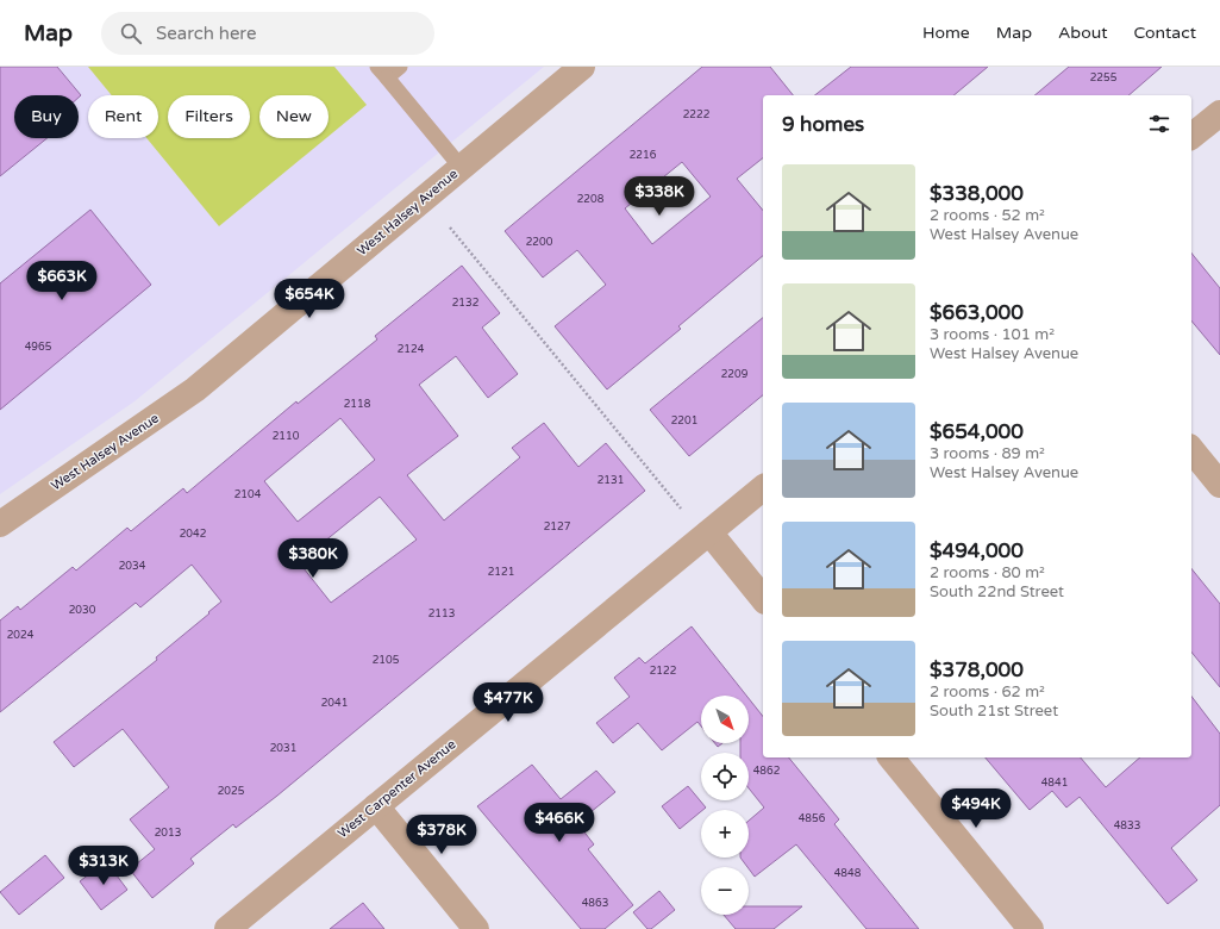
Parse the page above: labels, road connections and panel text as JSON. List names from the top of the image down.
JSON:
{
  "streets": {
    "street": ["West Halsey Avenue", "West Carpenter Avenue"]
  },
  "house_numbers": [
    "2255",
    "2222",
    "2216",
    "2208",
    "2200",
    "2132",
    "4965",
    "2124",
    "2209",
    "2118",
    "2201",
    "2110",
    "2131",
    "2104",
    "2127",
    "2042",
    "2034",
    "2121",
    "2030",
    "2113",
    "2024",
    "2105",
    "2122",
    "2041",
    "2031",
    "4862",
    "4841",
    "2025",
    "4856",
    "4833",
    "2013",
    "4848",
    "4863"
  ],
  "north": "bottom right",
  "page": {
    "header": "Map",
    "search": "Search here",
    "nav": [
      "Home",
      "Map",
      "About",
      "Contact"
    ],
    "chip": [
      "Buy",
      "Rent",
      "Filters",
      "New"
    ],
    "heading": "9 homes",
    "list": [
      {
        "name": "$338,000",
        "note": "2 rooms · 52 m² · West Halsey Avenue"
      },
      {
        "name": "$663,000",
        "note": "3 rooms · 101 m² · West Halsey Avenue"
      },
      {
        "name": "$654,000",
        "note": "3 rooms · 89 m² · West Halsey Avenue"
      },
      {
        "name": "$494,000",
        "note": "2 rooms · 80 m² · South 22nd Street"
      },
      {
        "name": "$378,000",
        "note": "2 rooms · 62 m² · South 21st Street"
      }
    ],
    "price": [
      "$338K",
      "$663K",
      "$654K",
      "$380K",
      "$477K",
      "$494K",
      "$466K",
      "$378K",
      "$313K"
    ],
    "map_buttons": ["+", "−"]
  }
}
